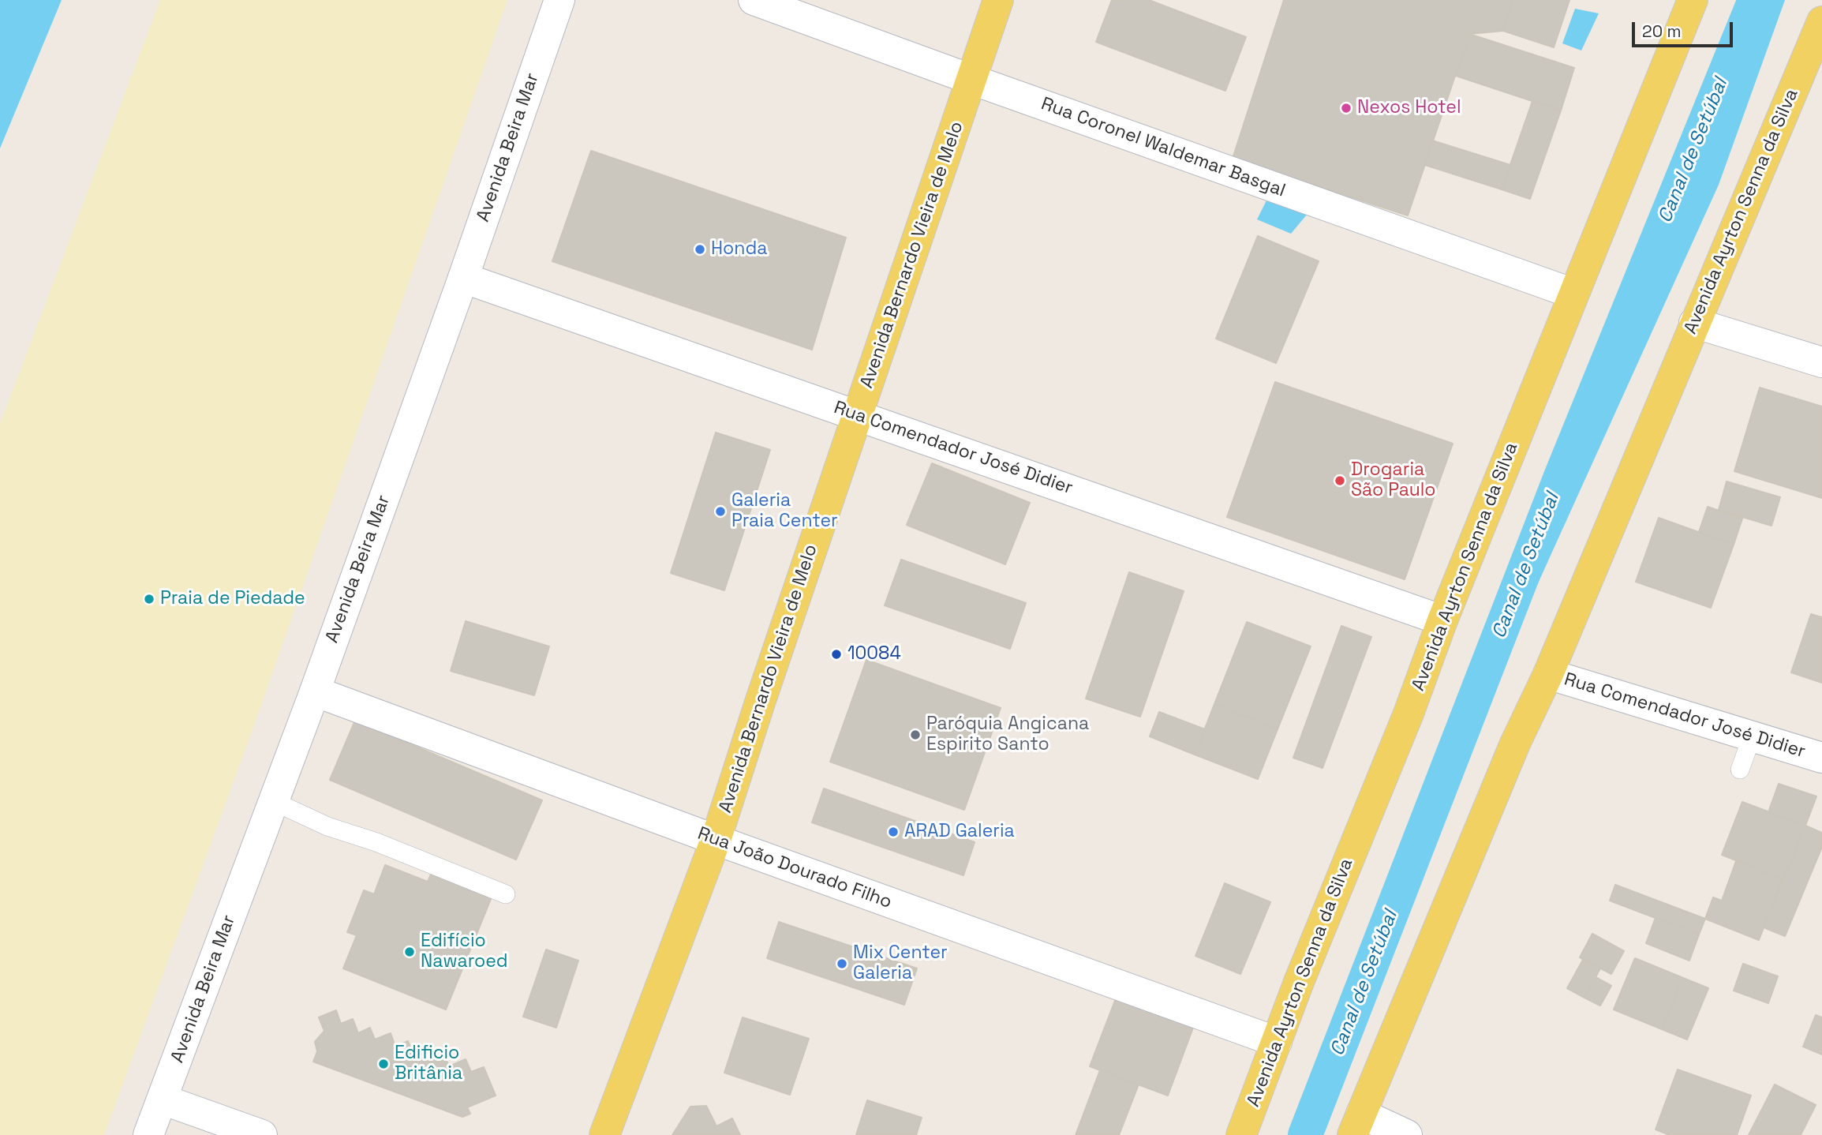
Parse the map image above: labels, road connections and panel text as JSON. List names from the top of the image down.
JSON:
{
  "streets": {
    "main road": ["Avenida Ayrton Senna da Silva", "Avenida Bernardo Vieira de Melo"],
    "street": [
      "Avenida Beira Mar",
      "Rua Coronel Waldemar Basgal",
      "Rua Comendador José Didier",
      "Rua João Dourado Filho"
    ]
  },
  "crossings": [
    ["Avenida Beira Mar", "Rua Comendador José Didier"],
    ["Avenida Beira Mar", "Rua João Dourado Filho"],
    ["Rua Coronel Waldemar Basgal", "Avenida Ayrton Senna da Silva"],
    ["Rua Coronel Waldemar Basgal", "Avenida Bernardo Vieira de Melo"],
    ["Avenida Ayrton Senna da Silva", "Rua Comendador José Didier"],
    ["Avenida Ayrton Senna da Silva", "Rua João Dourado Filho"],
    ["Avenida Bernardo Vieira de Melo", "Rua Comendador José Didier"],
    ["Avenida Bernardo Vieira de Melo", "Rua João Dourado Filho"]
  ],
  "water": ["Canal de Setúbal"],
  "places": [
    "Nexos Hotel",
    "Honda",
    "Drogaria São Paulo",
    "Galeria Praia Center",
    "Praia de Piedade",
    "10084",
    "Paróquia Angicana Espirito Santo",
    "ARAD Galeria",
    "Edifício Nawaroed",
    "Mix Center Galeria",
    "Edificio Britânia"
  ],
  "scale_bar": "20 m"
}
